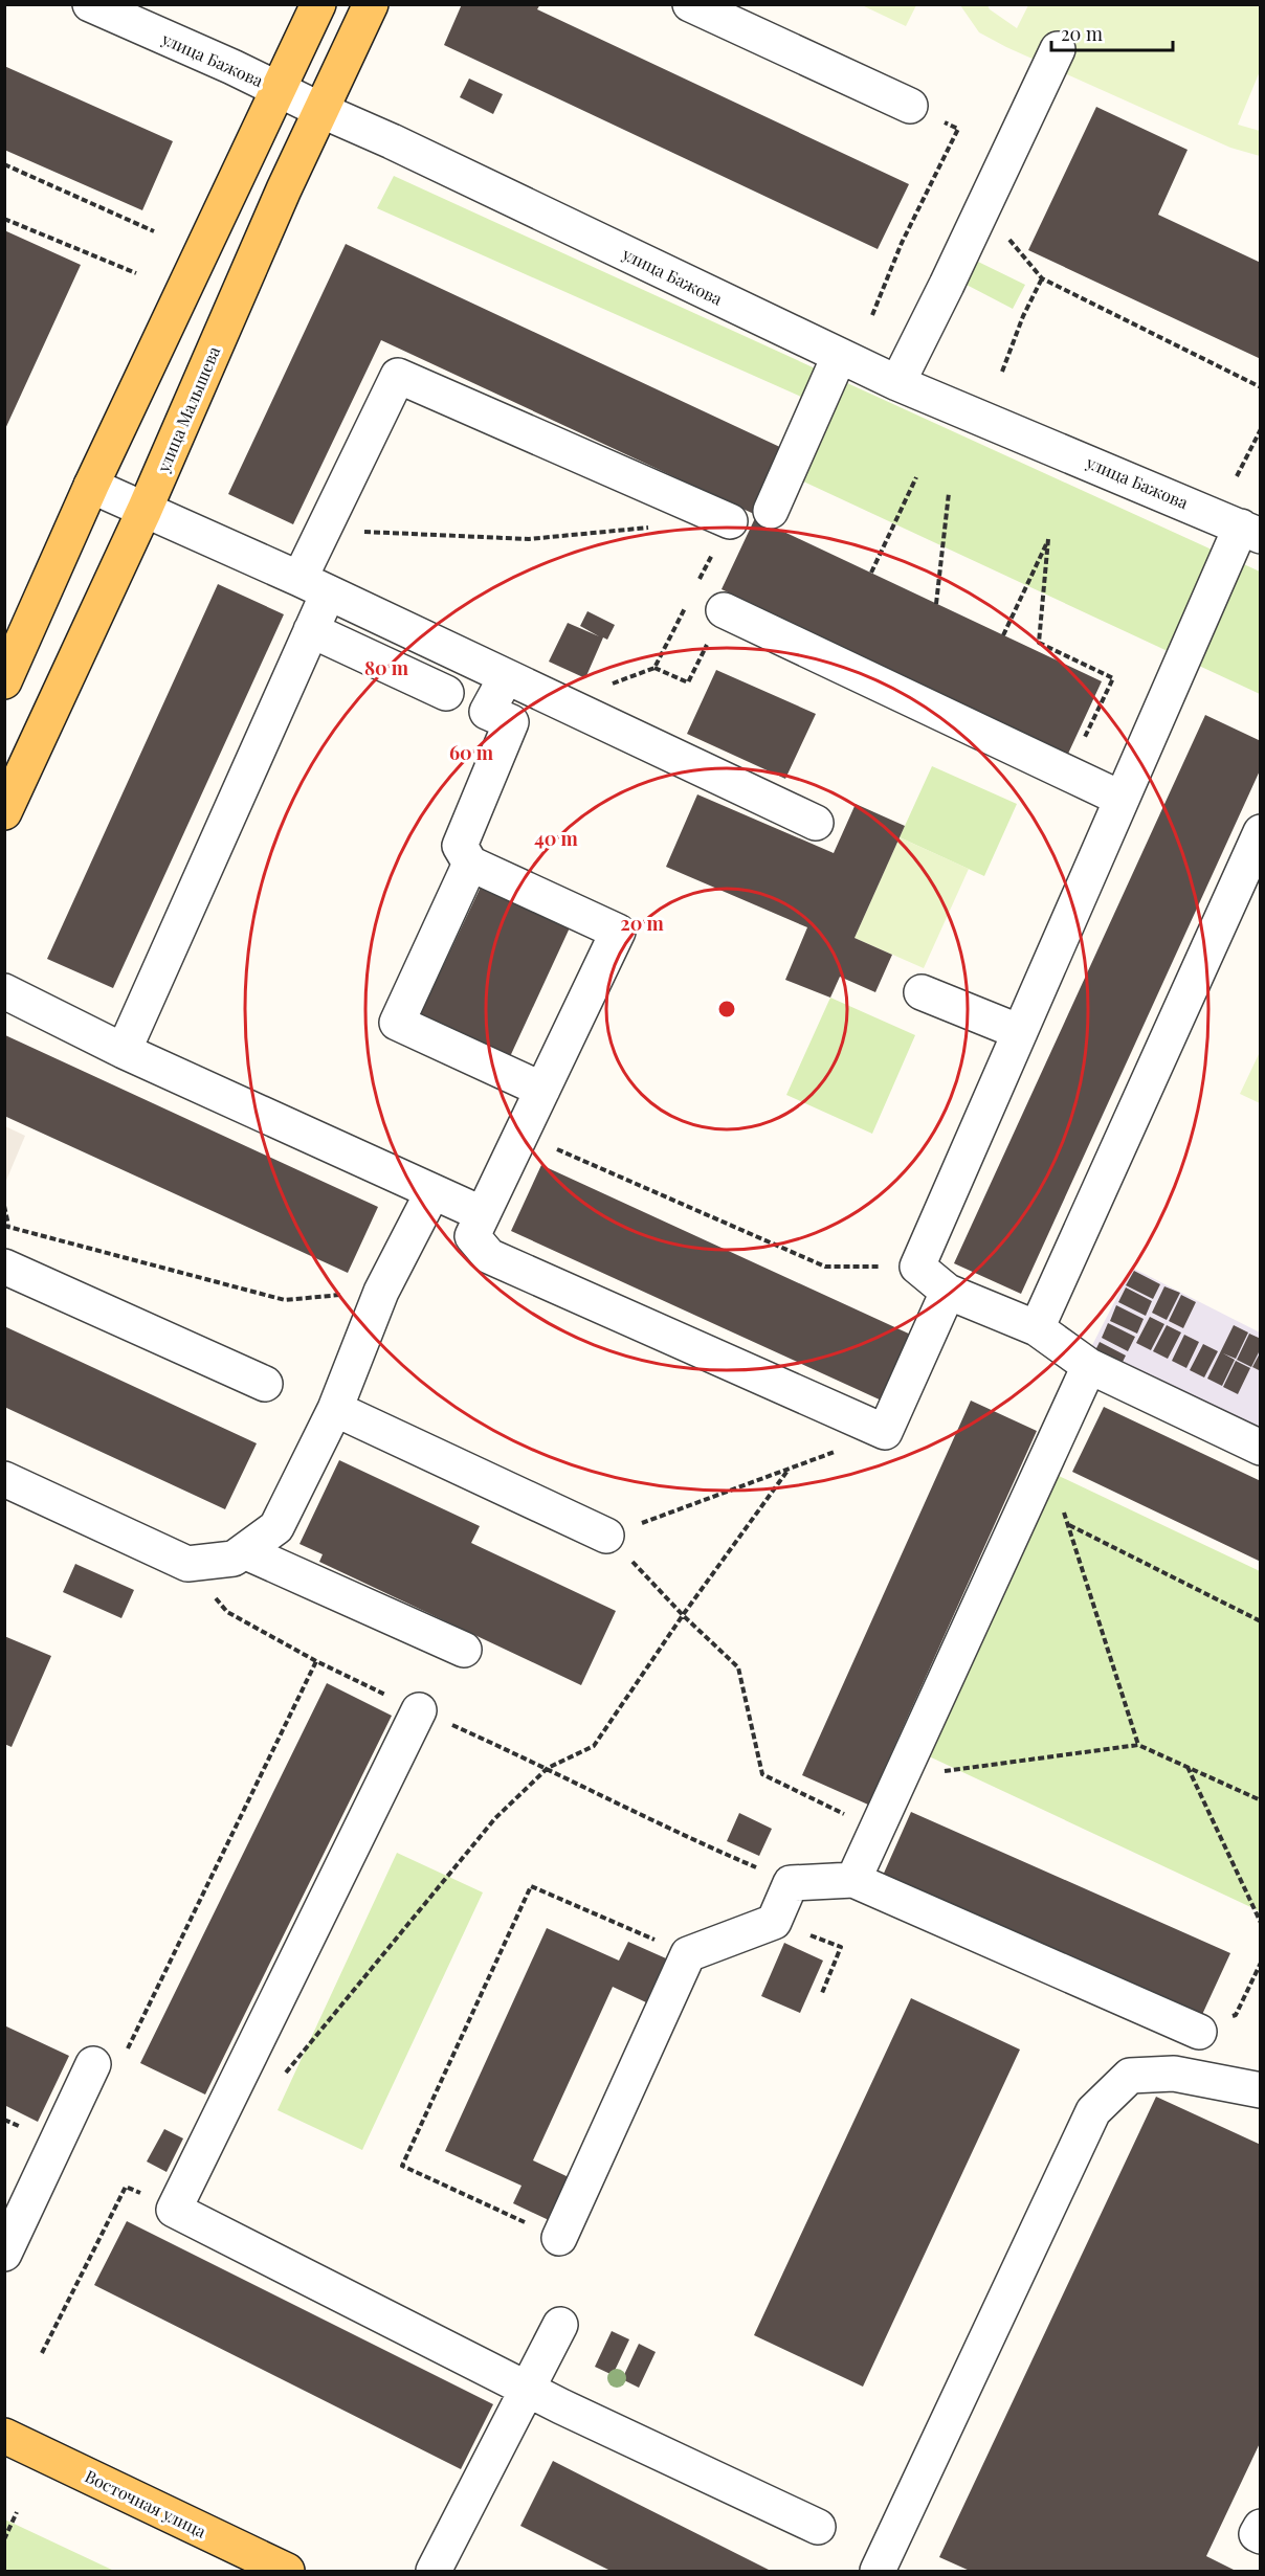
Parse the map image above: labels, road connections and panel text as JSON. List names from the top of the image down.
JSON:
{
  "streets": {
    "main road": ["улица Малышева", "Восточная улица"],
    "street": ["улица Бажова"]
  },
  "crossings": [
    ["улица Бажова", "улица Малышева"]
  ],
  "scale_bar": "20 m",
  "rings": [
    "80 m",
    "60 m",
    "40 m",
    "20 m"
  ]
}
